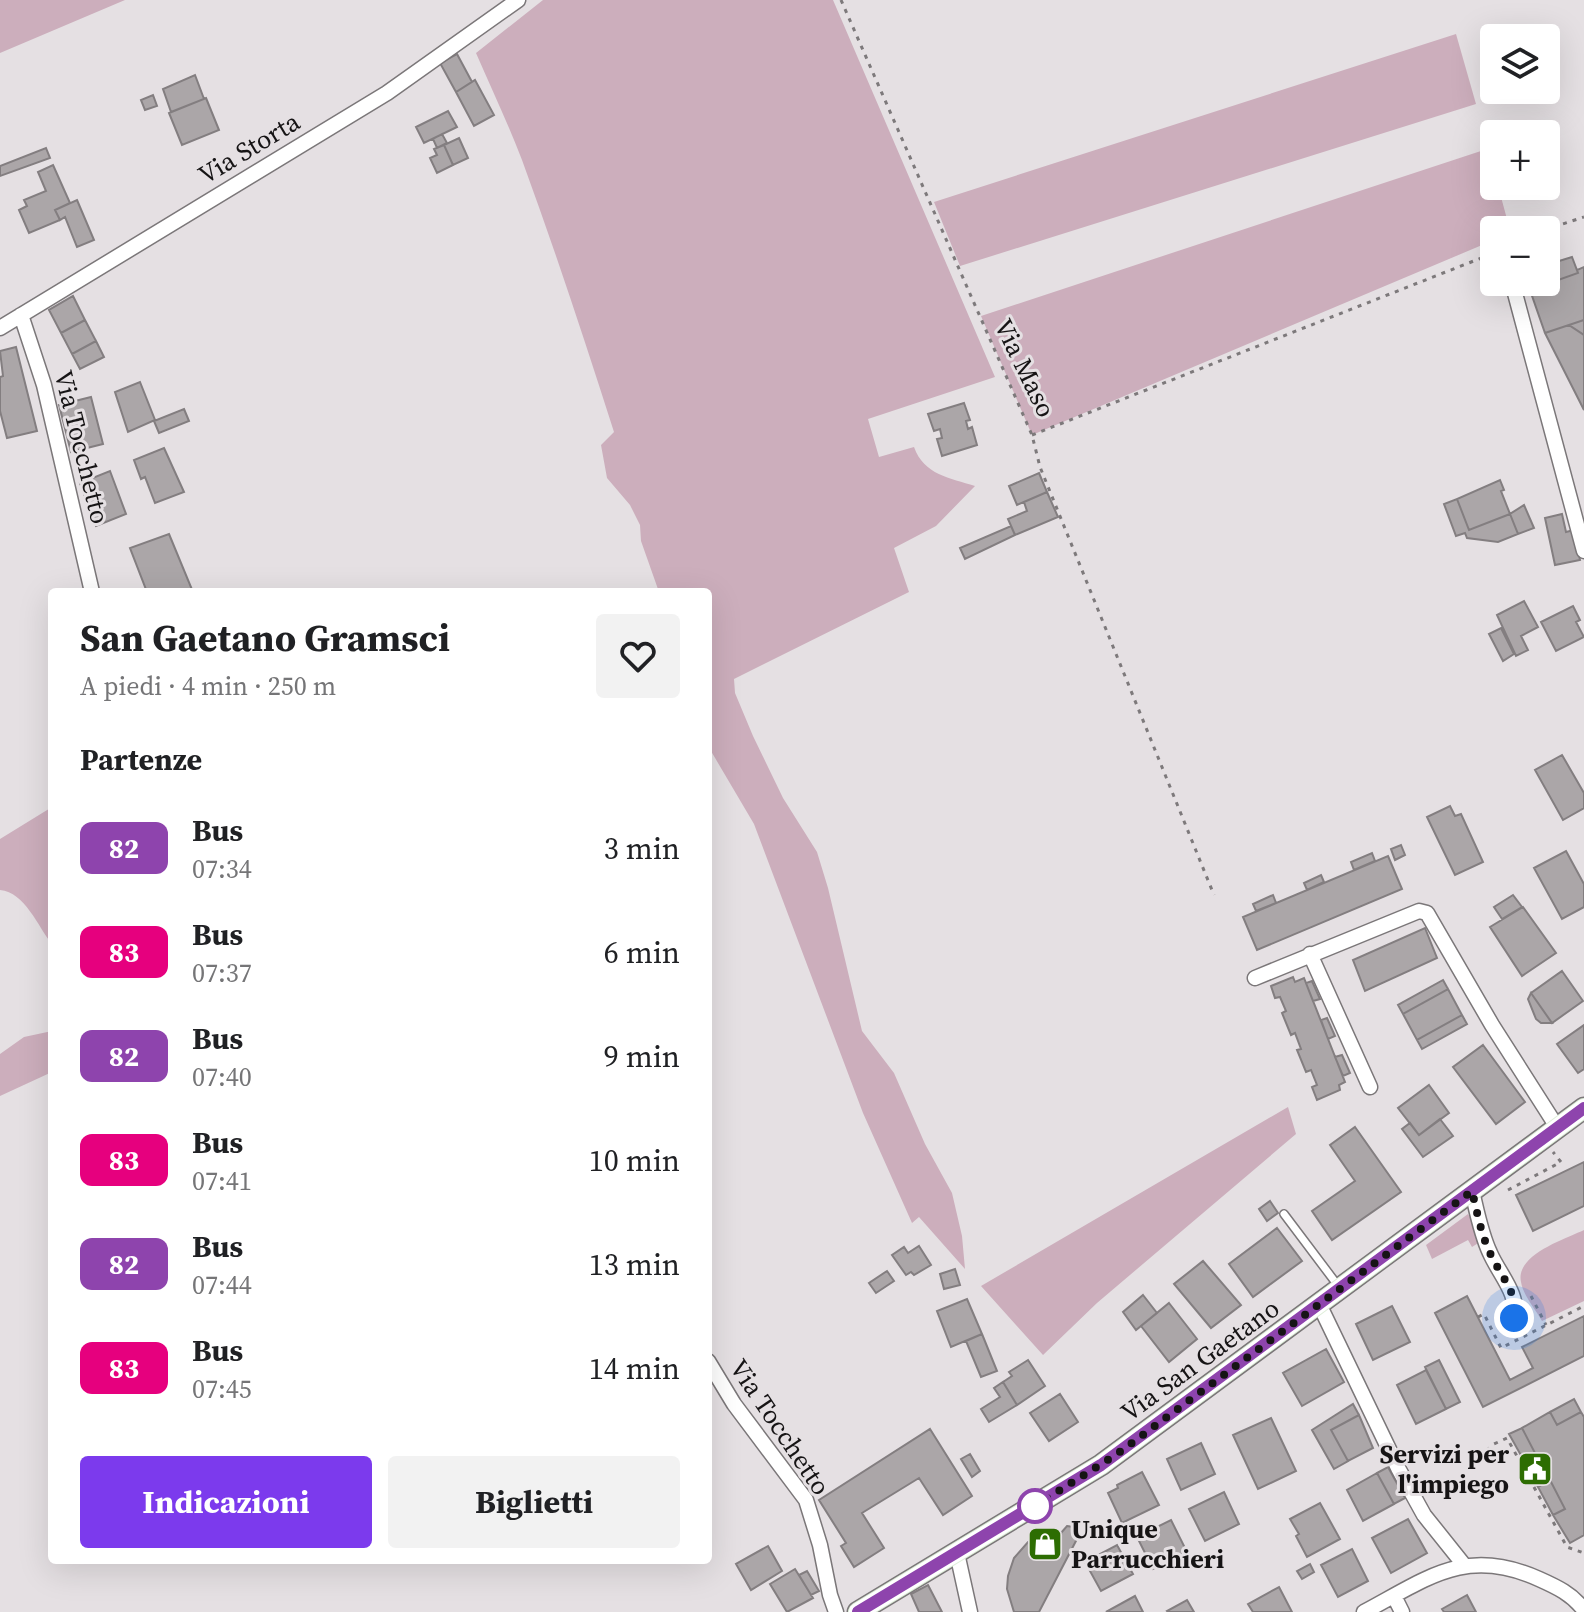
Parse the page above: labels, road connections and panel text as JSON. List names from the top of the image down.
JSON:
{
  "streets": {
    "street": ["Via Storta", "Via Tocchetto", "Via San Gaetano"],
    "path": ["Via Maso"]
  },
  "crossings": [
    ["Via Storta", "Via Tocchetto"]
  ],
  "places": {
    "public building": ["Servizi per l'impiego"],
    "shop": ["Unique Parrucchieri"]
  },
  "lines": ["bus line 82"],
  "page": {
    "map_buttons": ["+", "−"],
    "heading": [
      ["San Gaetano Gramsci", "A piedi · 4 min · 250 m"],
      "Partenze"
    ],
    "list": [
      {
        "mark": "82",
        "name": "Bus",
        "note": "07:34",
        "value": "3 min"
      },
      {
        "mark": "83",
        "name": "Bus",
        "note": "07:37",
        "value": "6 min"
      },
      {
        "mark": "82",
        "name": "Bus",
        "note": "07:40",
        "value": "9 min"
      },
      {
        "mark": "83",
        "name": "Bus",
        "note": "07:41",
        "value": "10 min"
      },
      {
        "mark": "82",
        "name": "Bus",
        "note": "07:44",
        "value": "13 min"
      },
      {
        "mark": "83",
        "name": "Bus",
        "note": "07:45",
        "value": "14 min"
      }
    ],
    "buttons": ["Indicazioni", "Biglietti"]
  }
}
